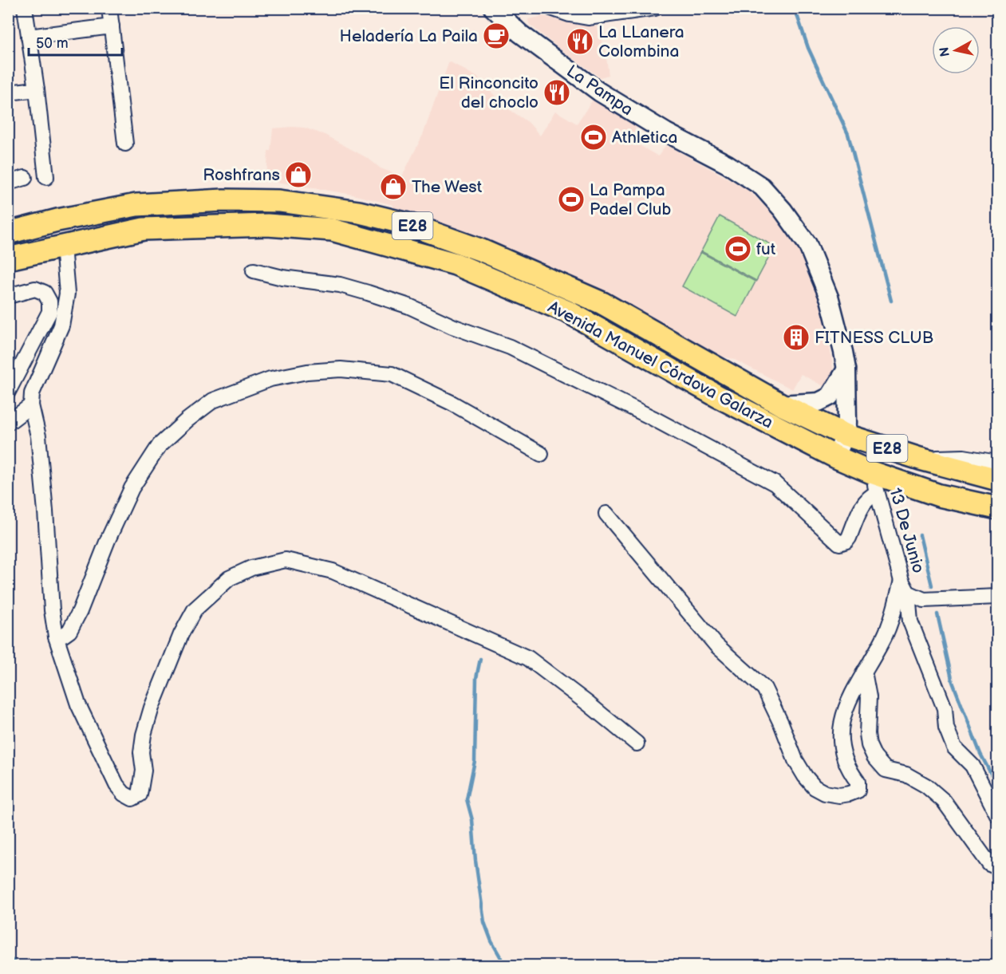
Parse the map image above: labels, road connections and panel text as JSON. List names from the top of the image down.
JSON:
{
  "streets": {
    "main road": ["E28", "Avenida Manuel Córdova Galarza"],
    "street": ["La Pampa", "13 De Junio"]
  },
  "crossings": [
    ["La Pampa", "Avenida Manuel Córdova Galarza"],
    ["Avenida Manuel Córdova Galarza", "13 De Junio"]
  ],
  "places": {
    "cafe": ["Heladería La Paila"],
    "restaurant": ["La LLanera Colombina", "El Rinconcito del choclo"],
    "sports": ["Athletica", "La Pampa Padel Club", "fut"],
    "shop": ["Roshfrans", "The West"],
    "building": ["FITNESS CLUB"]
  },
  "scale_bar": "50 m",
  "north": "left"
}
